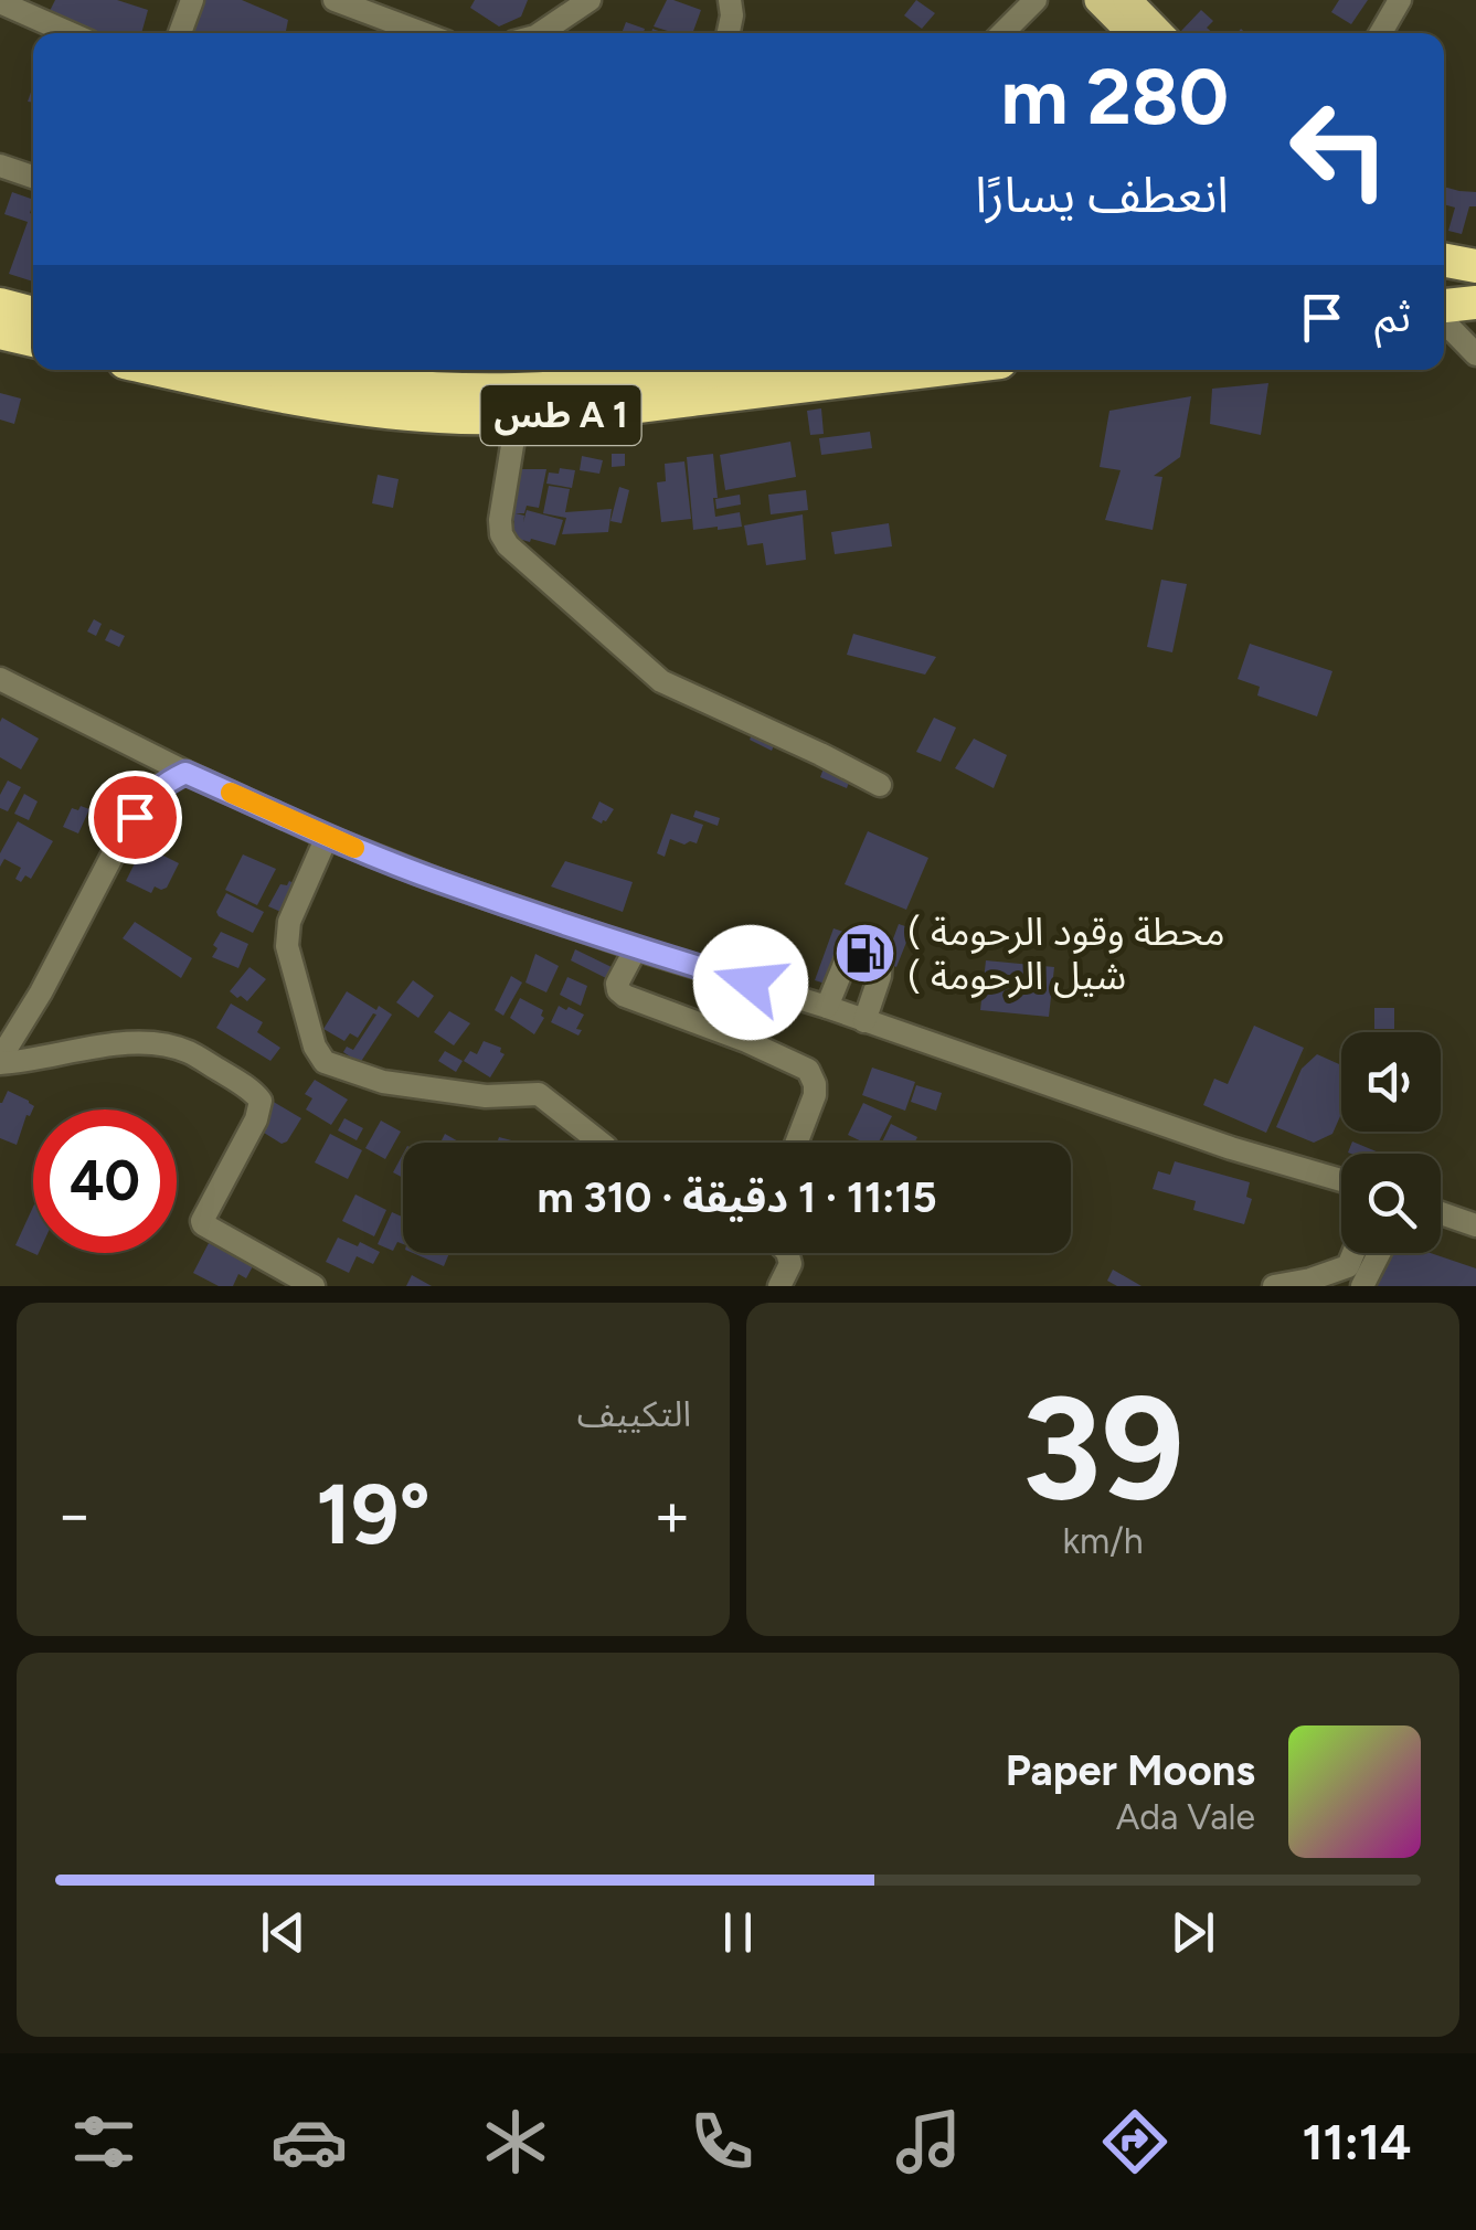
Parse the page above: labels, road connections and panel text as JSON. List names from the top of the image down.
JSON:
{
  "streets": {
    "highway": ["طس A 1"]
  },
  "places": {
    "fuel station": ["( محطة وقود الرحومة ( شيل الرحومة"]
  },
  "page": {
    "turn": ["280 m", "انعطف يسارًا"],
    "then": "ثم",
    "limit": "40",
    "trip": "11:15 · 1 دقيقة · 310 m",
    "tile": [
      ["39", "km/h"],
      "التكييف"
    ],
    "heat": ["−", "19°", "+"],
    "song": ["Paper Moons", "Ada Vale"],
    "tabs": "11:14"
  }
}
